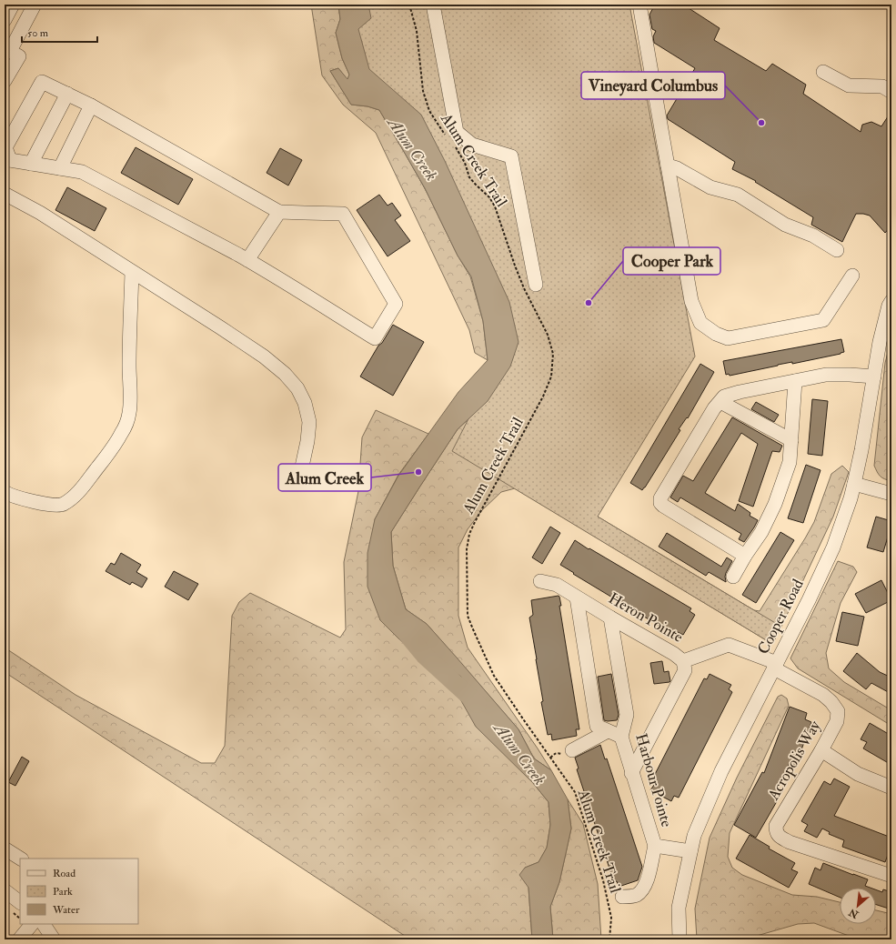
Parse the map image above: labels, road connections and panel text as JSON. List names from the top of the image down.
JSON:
{
  "streets": {
    "street": [
      "Cooper Road",
      "Heron Pointe",
      "Acropolis Way",
      "Harbour Pointe"
    ],
    "path": ["Alum Creek Trail"]
  },
  "crossings": [
    ["Cooper Road", "Heron Pointe"],
    ["Cooper Road", "Acropolis Way"],
    ["Cooper Road", "Harbour Pointe"],
    ["Heron Pointe", "Acropolis Way"],
    ["Heron Pointe", "Harbour Pointe"]
  ],
  "water": ["Alum Creek"],
  "places": ["Vineyard Columbus", "Cooper Park", "Alum Creek"],
  "legend": ["Road", "Park", "Water"],
  "scale_bar": "50 m",
  "north": "bottom left"
}
